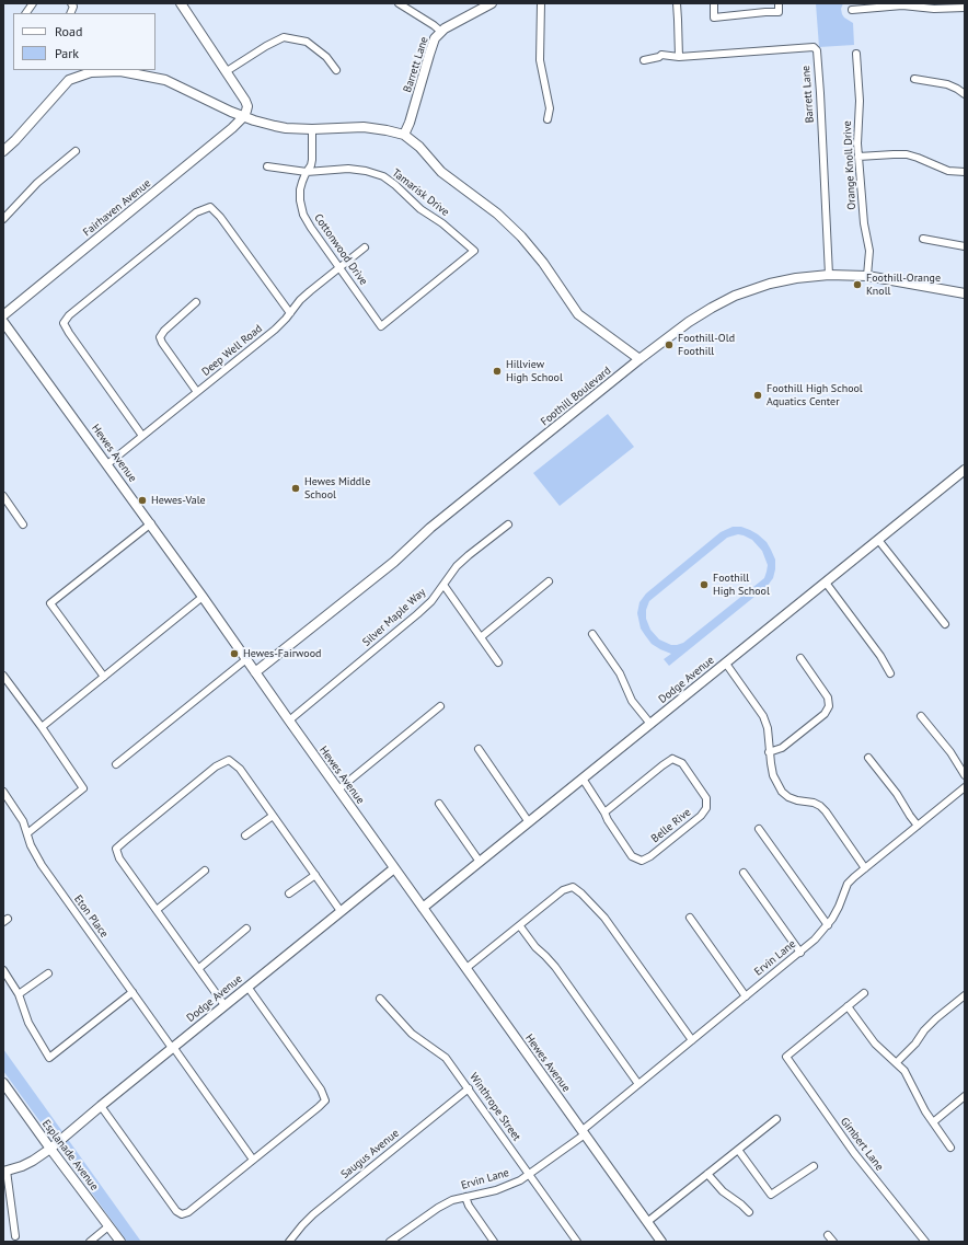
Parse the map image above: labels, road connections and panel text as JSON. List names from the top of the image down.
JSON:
{
  "streets": {
    "street": [
      "Barrett Lane",
      "Orange Knoll Drive",
      "Tamarisk Drive",
      "Fairhaven Avenue",
      "Cottonwood Drive",
      "Deep Well Road",
      "Foothill Boulevard",
      "Hewes Avenue",
      "Silver Maple Way",
      "Dodge Avenue",
      "Belle Rive",
      "Eton Place",
      "Ervin Lane",
      "Winthrope Street",
      "Gimbert Lane",
      "Saugus Avenue",
      "Esplanade Avenue"
    ]
  },
  "crossings": [
    ["Barrett Lane", "Foothill Boulevard"],
    ["Orange Knoll Drive", "Foothill Boulevard"],
    ["Tamarisk Drive", "Cottonwood Drive"],
    ["Cottonwood Drive", "Deep Well Road"],
    ["Deep Well Road", "Hewes Avenue"],
    ["Foothill Boulevard", "Hewes Avenue"],
    ["Hewes Avenue", "Silver Maple Way"],
    ["Hewes Avenue", "Dodge Avenue"],
    ["Hewes Avenue", "Ervin Lane"],
    ["Dodge Avenue", "Belle Rive"],
    ["Dodge Avenue", "Eton Place"],
    ["Dodge Avenue", "Esplanade Avenue"],
    ["Ervin Lane", "Winthrope Street"],
    ["Winthrope Street", "Saugus Avenue"]
  ],
  "places": [
    "Foothill-Orange Knoll",
    "Foothill-Old Foothill",
    "Hillview High School",
    "Foothill High School Aquatics Center",
    "Hewes Middle School",
    "Hewes-Vale",
    "Foothill High School",
    "Hewes-Fairwood"
  ],
  "legend": ["Road", "Park"]
}
